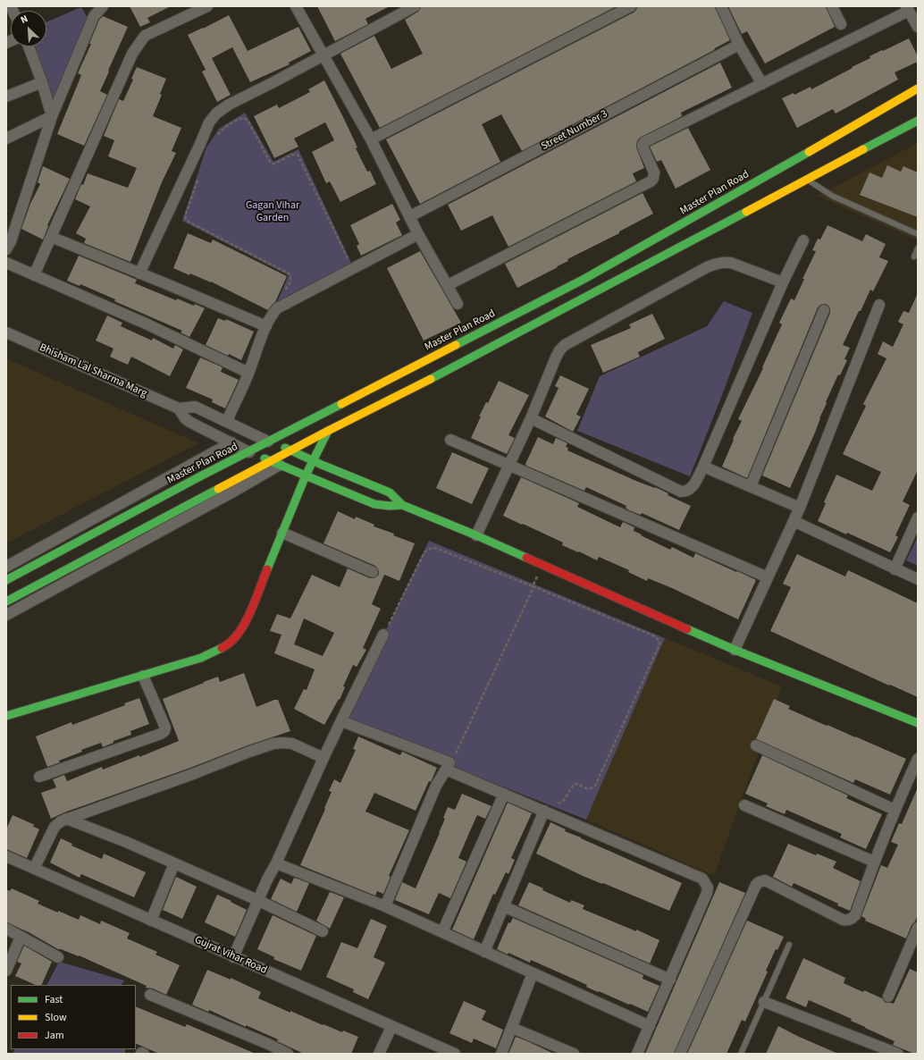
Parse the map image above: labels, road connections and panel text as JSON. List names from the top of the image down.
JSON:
{
  "streets": {
    "main road": ["Master Plan Road"],
    "street": ["Street Number 3", "Bhisham Lal Sharma Marg", "Gujrat Vihar Road"]
  },
  "crossings": [
    ["Master Plan Road", "Bhisham Lal Sharma Marg"]
  ],
  "parks": ["Gagan Vihar Garden"],
  "legend": ["Fast", "Slow", "Jam"],
  "north": "top left"
}
